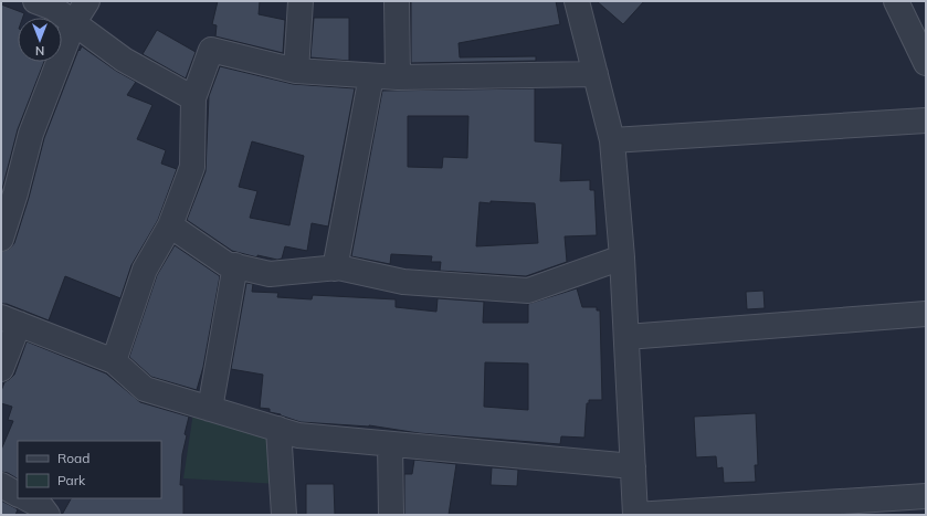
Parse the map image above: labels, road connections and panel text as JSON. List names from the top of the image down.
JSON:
{
  "legend": ["Road", "Park"],
  "north": "bottom"
}
